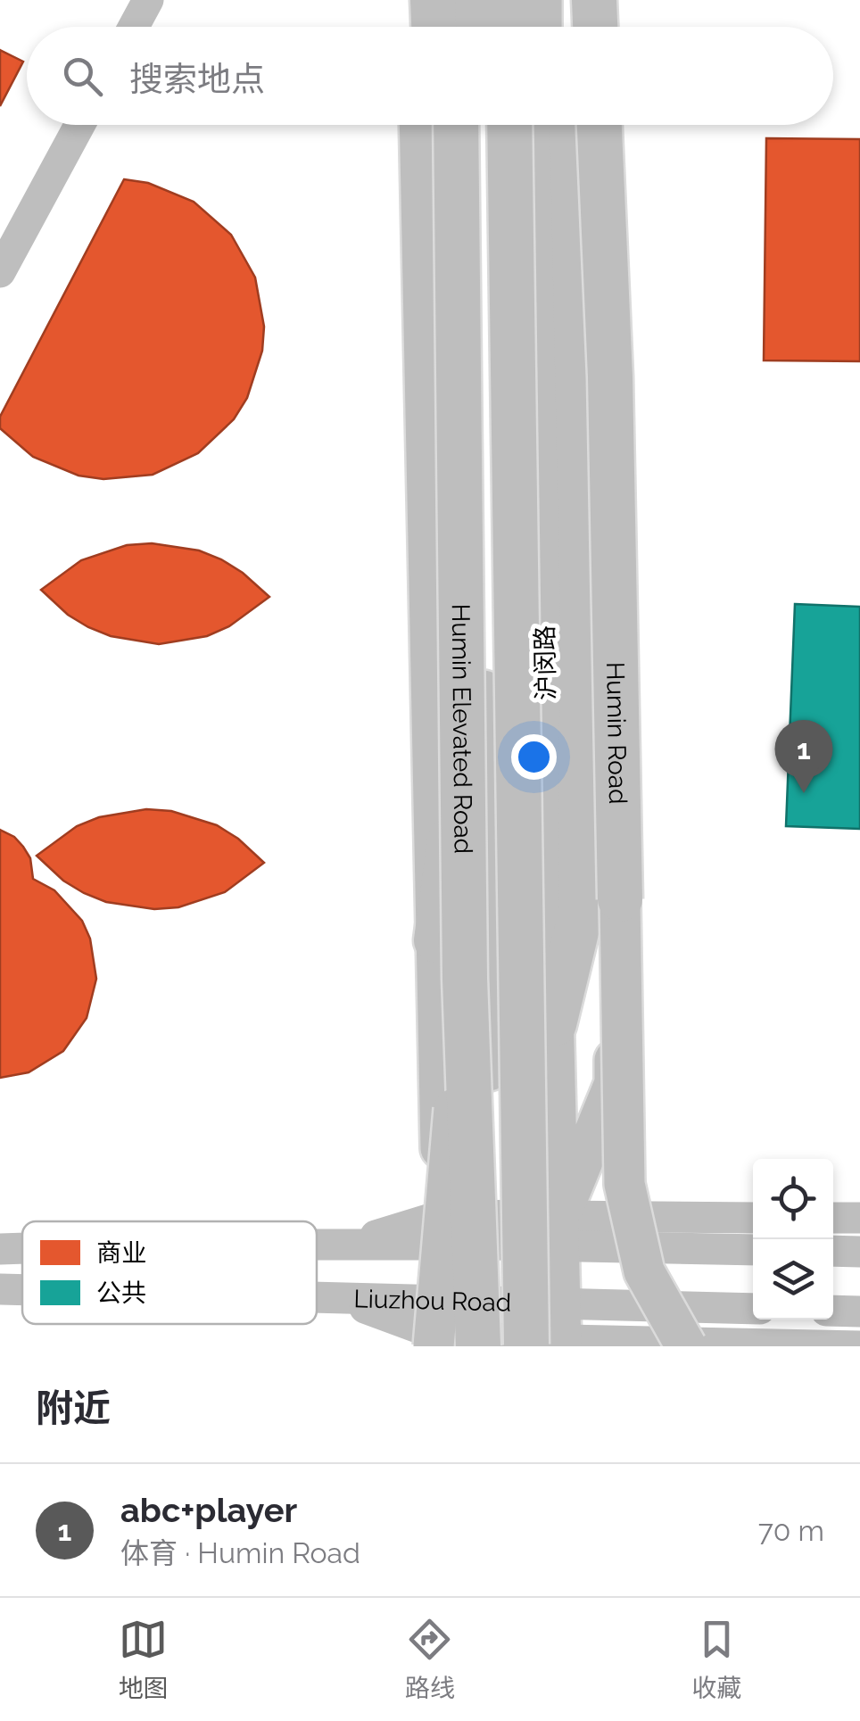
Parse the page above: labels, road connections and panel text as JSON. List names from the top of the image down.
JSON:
{
  "streets": {
    "highway": ["Humin Elevated Road"],
    "main road": ["沪闵路", "Humin Road"],
    "street": ["Liuzhou Road"]
  },
  "crossings": [
    ["沪闵路", "Humin Road"],
    ["Humin Elevated Road", "Humin Road"],
    ["Humin Elevated Road", "Liuzhou Road"],
    ["Humin Road", "Liuzhou Road"]
  ],
  "legend": ["商业", "公共"],
  "page": {
    "search": "搜索地点",
    "pins": "1",
    "heading": "附近",
    "list": [
      {
        "mark": "1",
        "name": "abc+player",
        "note": "体育 · Humin Road",
        "value": "70 m"
      }
    ],
    "nav": ["地图", "路线", "收藏"]
  }
}
